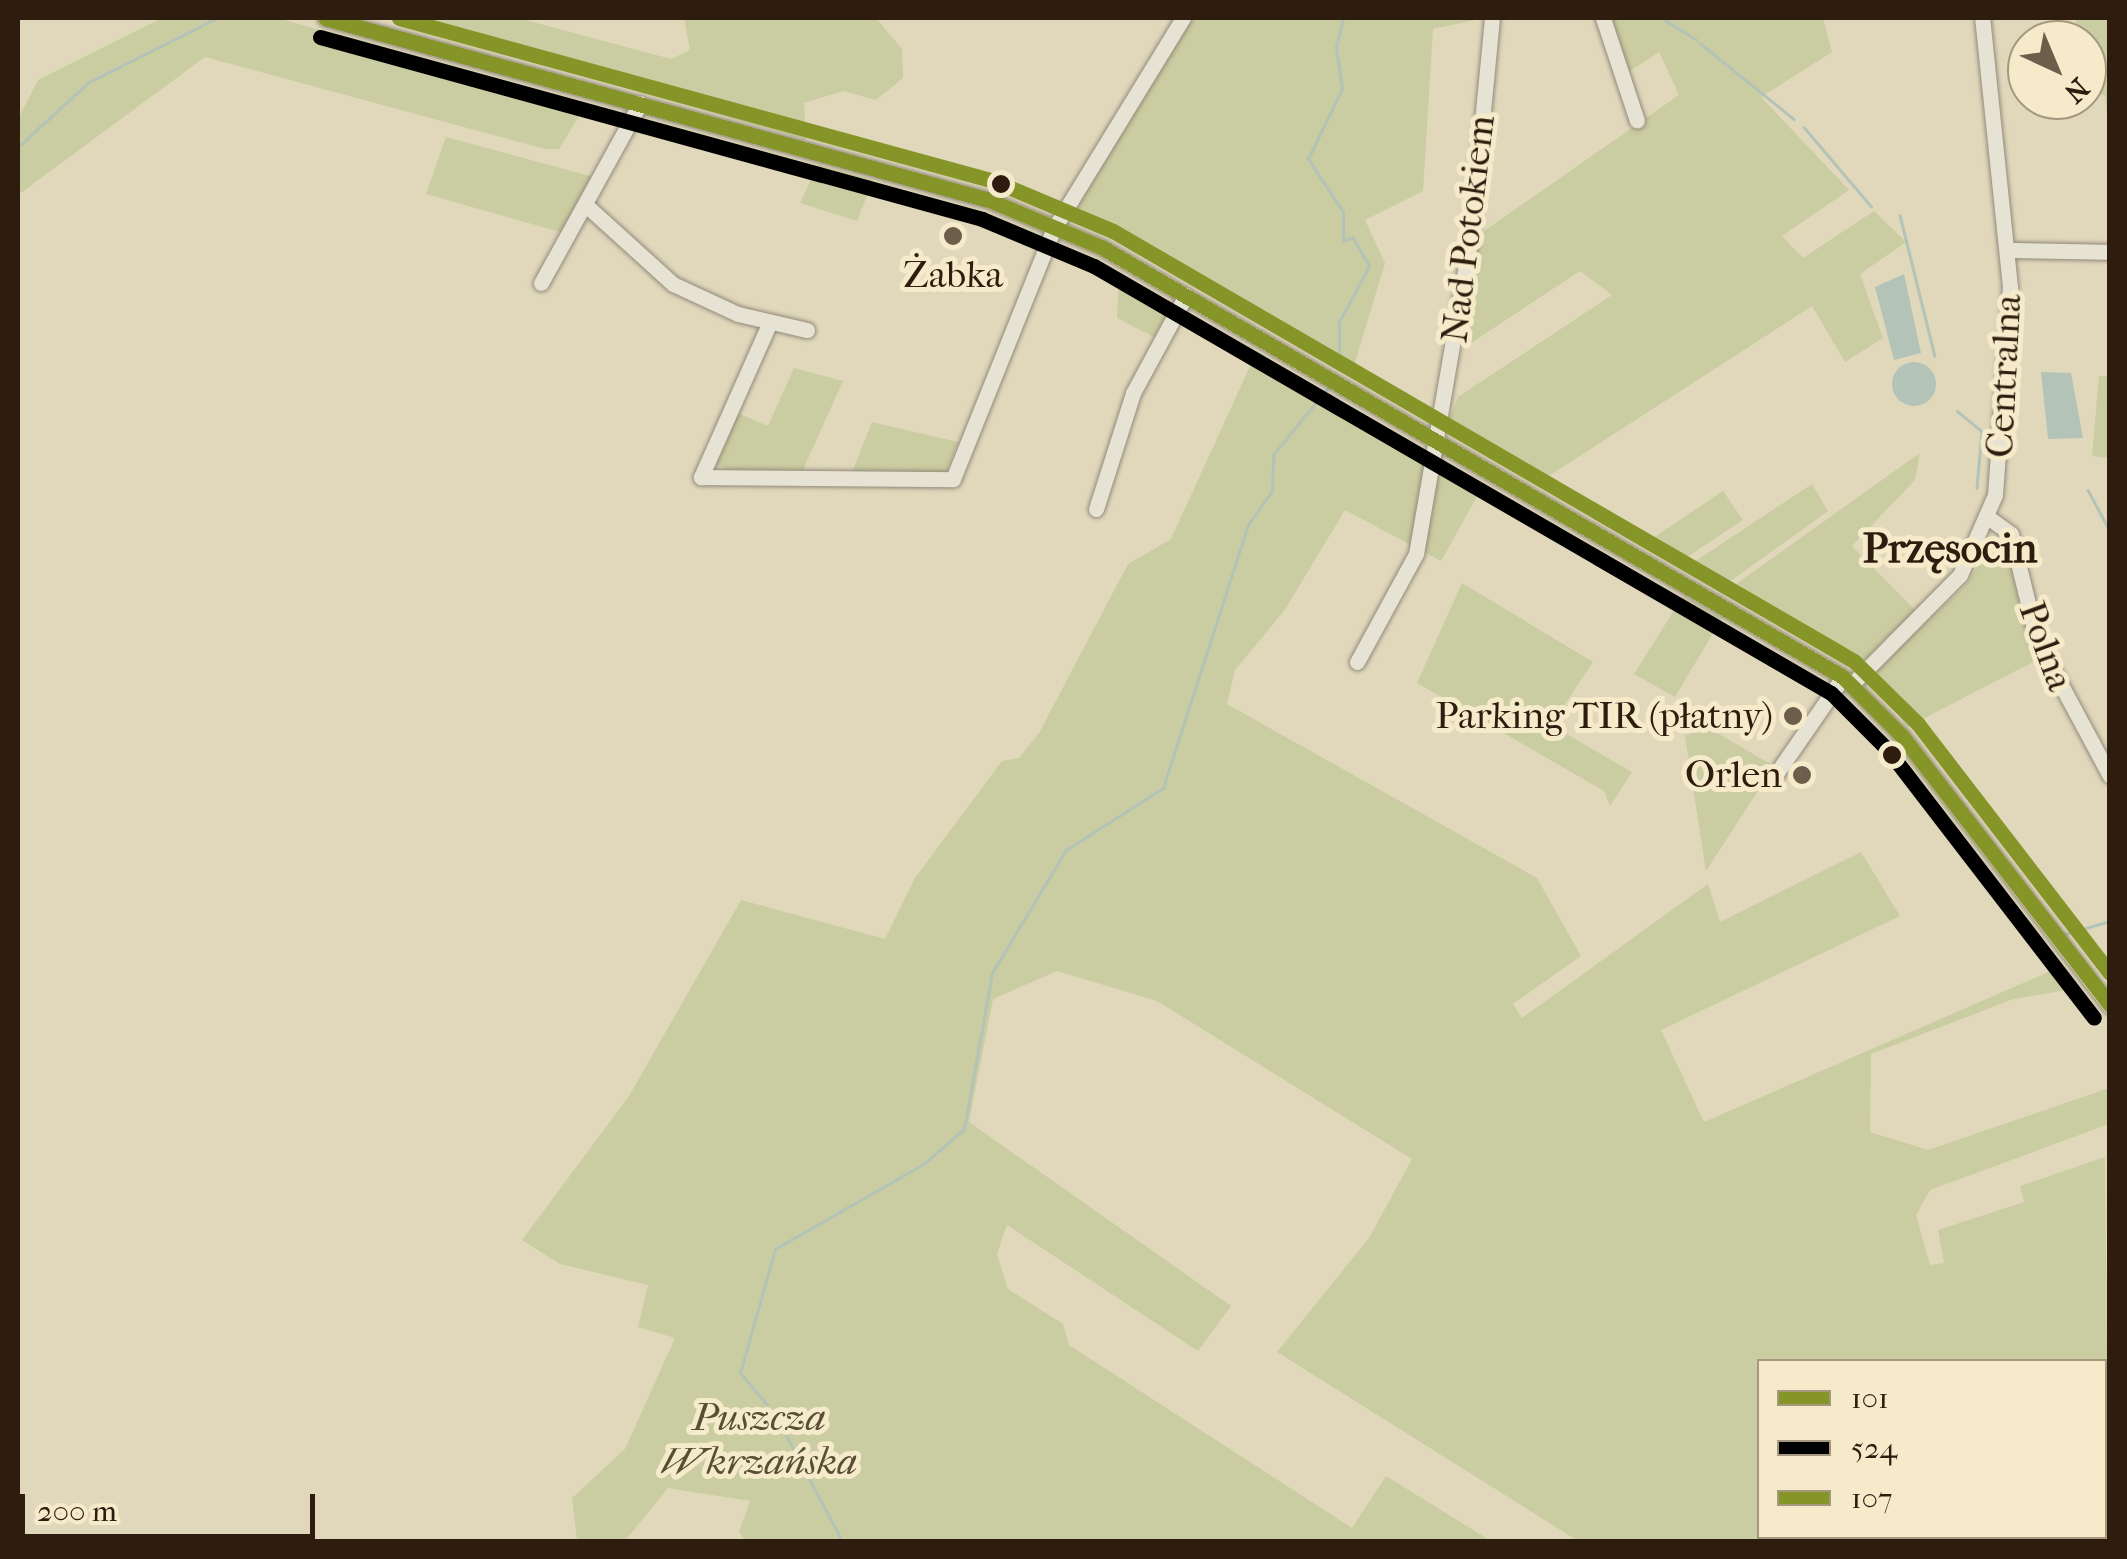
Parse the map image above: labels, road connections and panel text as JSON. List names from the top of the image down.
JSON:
{
  "streets": {
    "street": ["Nad Potokiem", "Centralna", "Polna"]
  },
  "crossings": [
    ["Centralna", "Polna"]
  ],
  "districts": ["Przęsocin"],
  "parks": ["Puszcza Wkrzańska"],
  "places": ["Żabka", "Parking TIR (płatny)", "Orlen"],
  "lines": ["transit line 101", "transit line 107", "transit line 524"],
  "legend": ["101", "524", "107"],
  "scale_bar": "200 m",
  "north": "bottom right"
}
